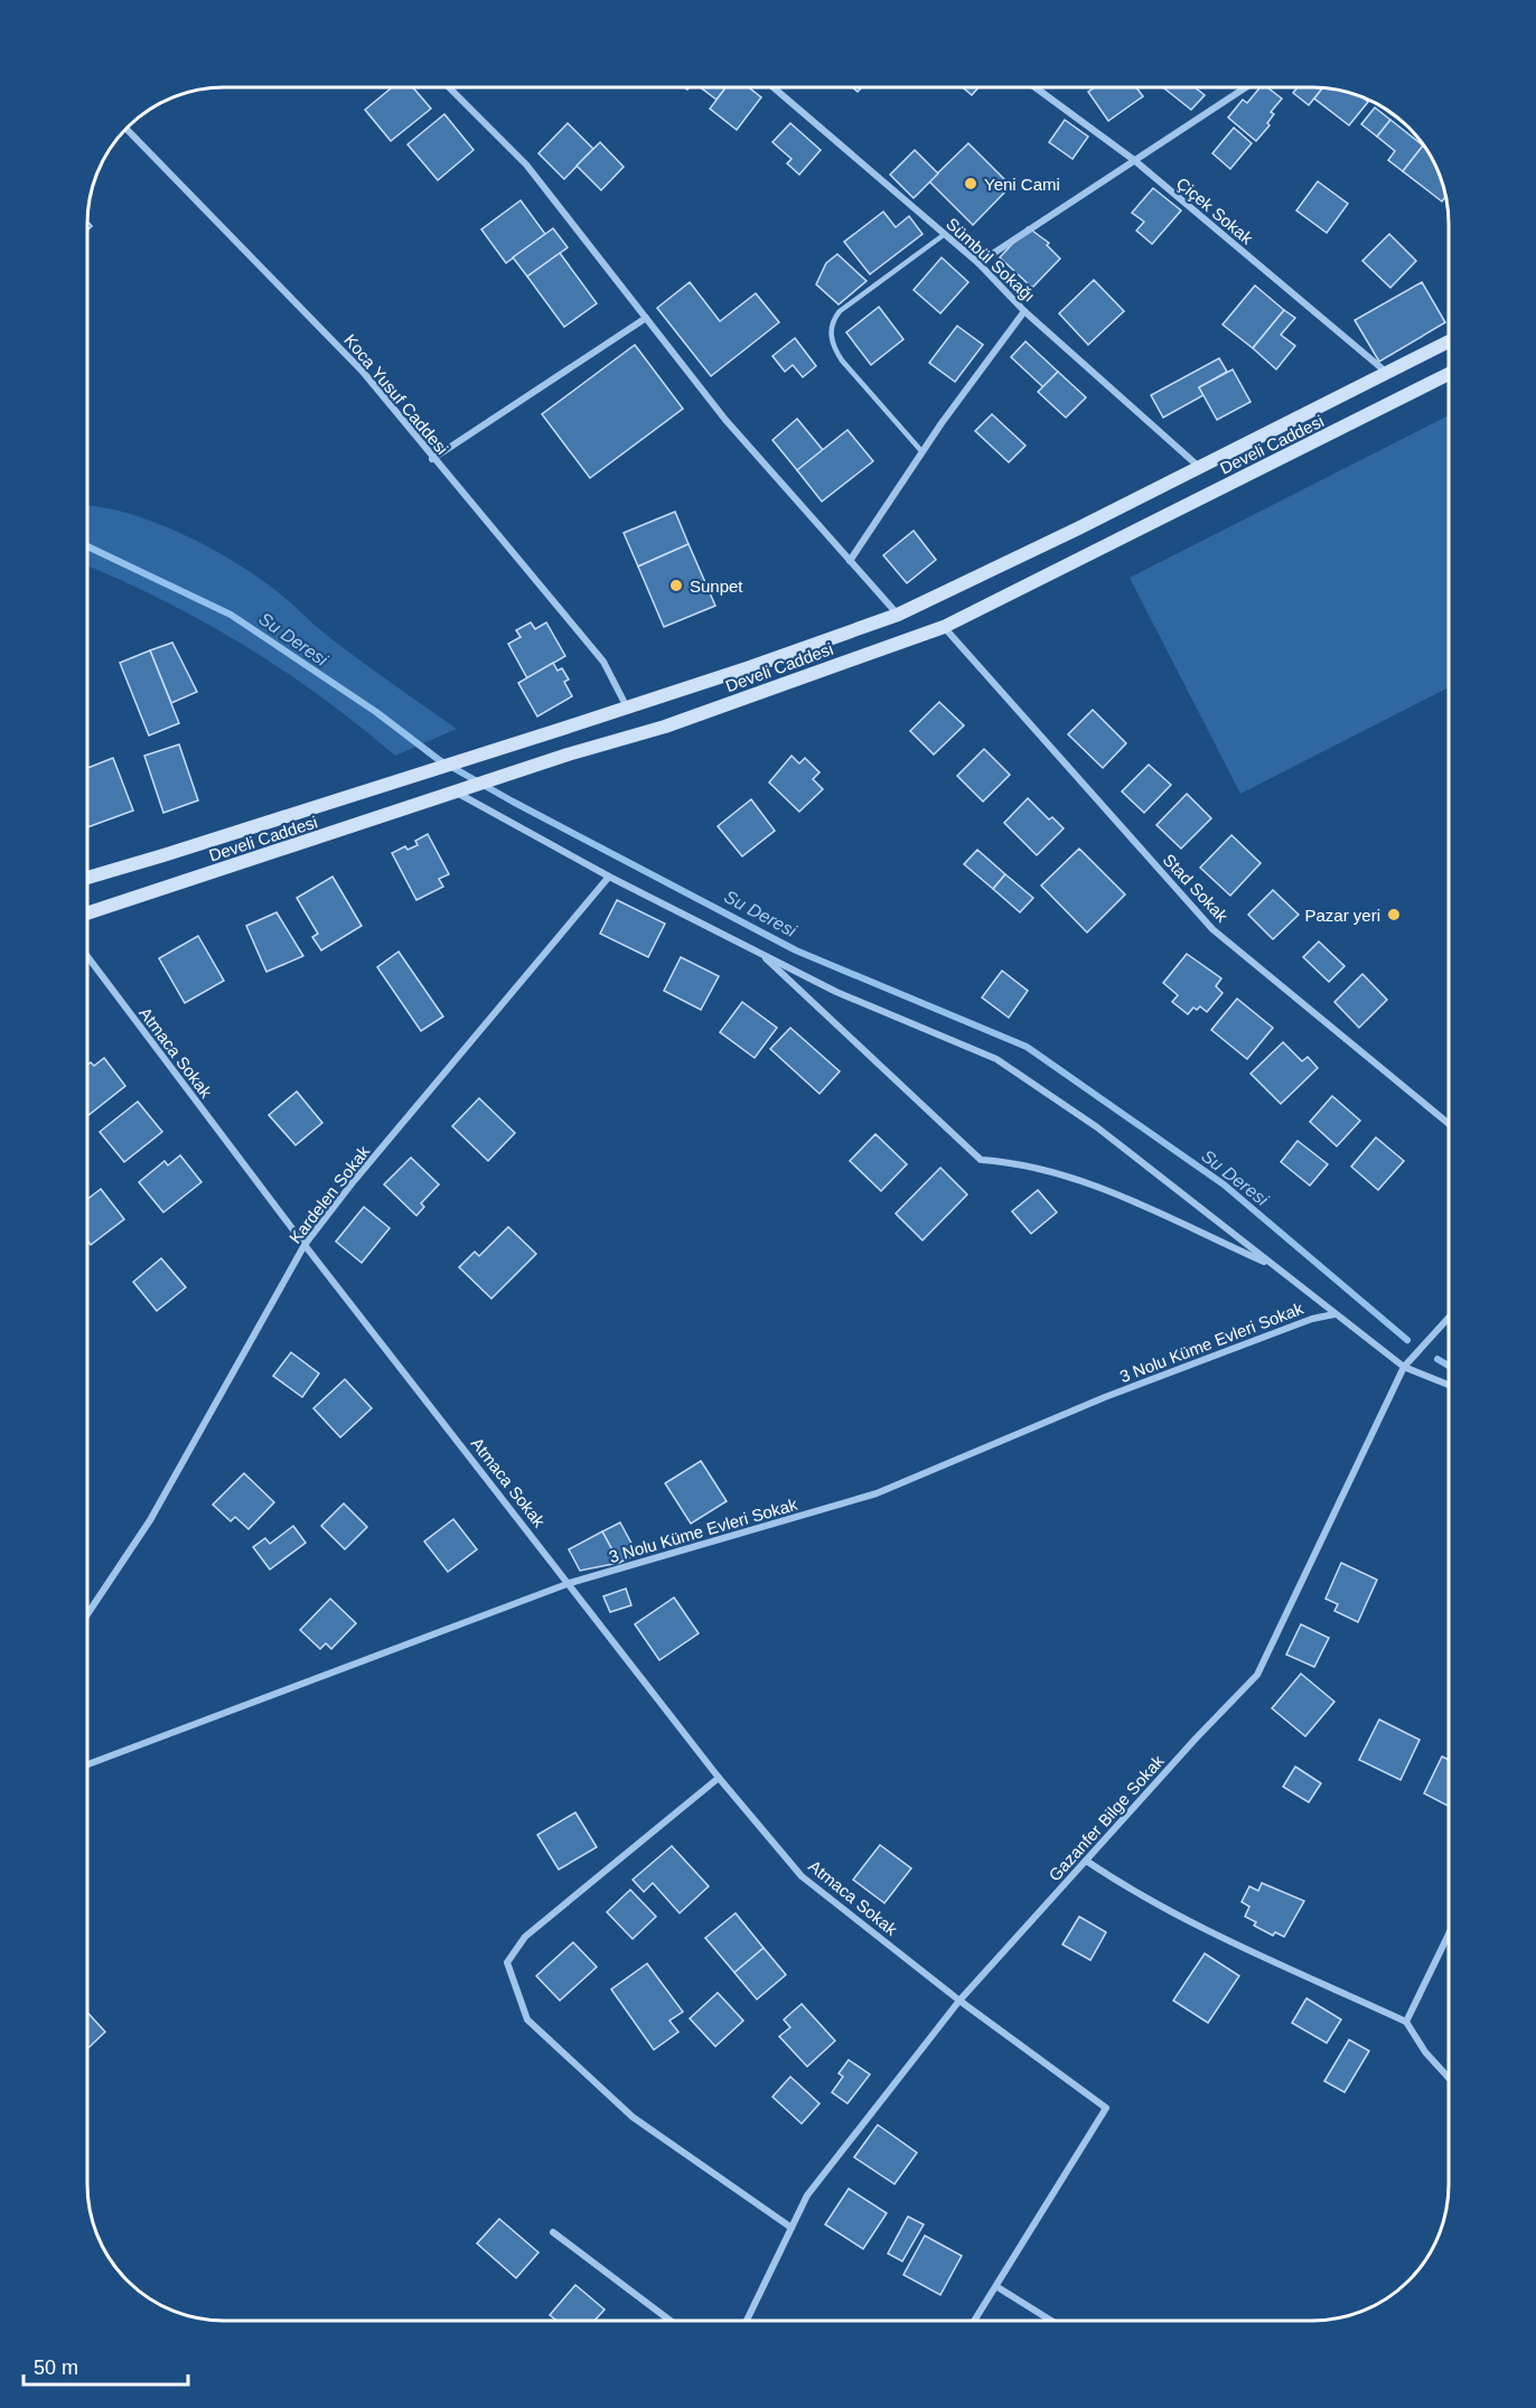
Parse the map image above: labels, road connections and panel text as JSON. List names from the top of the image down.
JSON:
{
  "streets": {
    "main road": ["Develi Caddesi"],
    "street": [
      "Çiçek Sokak",
      "Sümbül Sokağı",
      "Koca Yusuf Caddesi",
      "Stad Sokak",
      "Atmaca Sokak",
      "Kardelen Sokak",
      "3 Nolu Küme Evleri Sokak",
      "Gazanfer Bilge Sokak"
    ]
  },
  "crossings": [
    ["Çiçek Sokak", "Develi Caddesi"],
    ["Sümbül Sokağı", "Develi Caddesi"],
    ["Koca Yusuf Caddesi", "Develi Caddesi"],
    ["Develi Caddesi", "Stad Sokak"],
    ["Atmaca Sokak", "Kardelen Sokak"],
    ["Atmaca Sokak", "3 Nolu Küme Evleri Sokak"],
    ["Atmaca Sokak", "Gazanfer Bilge Sokak"]
  ],
  "water": ["Su Deresi"],
  "places": ["Yeni Cami", "Sunpet", "Pazar yeri"],
  "scale_bar": "50 m"
}
